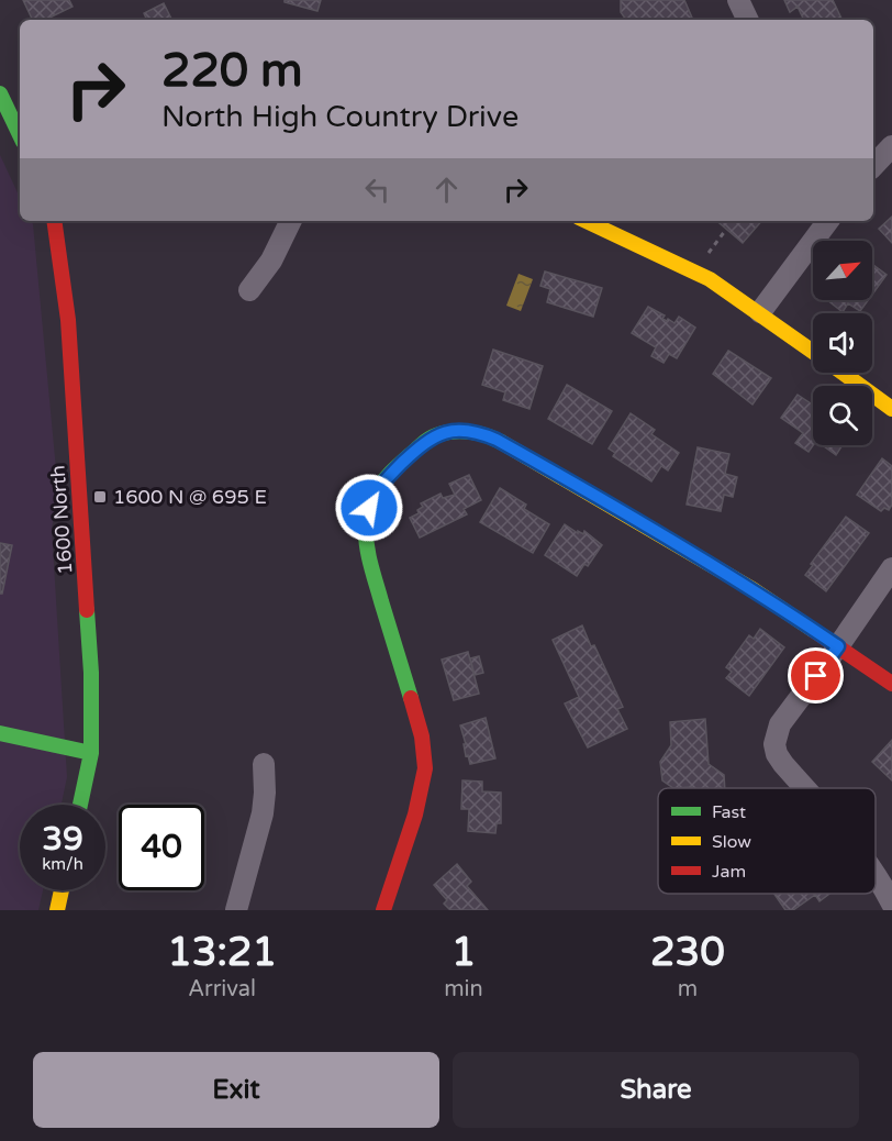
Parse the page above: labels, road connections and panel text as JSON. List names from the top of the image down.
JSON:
{
  "streets": {
    "street": ["1600 North"]
  },
  "places": {
    "transit": ["1600 N @ 695 E"]
  },
  "legend": ["Fast", "Slow", "Jam"],
  "north": "top right",
  "page": {
    "turn": ["220 m", "North High Country Drive"],
    "speed": "39 km/h",
    "limit": "40",
    "eta": [
      "13:21",
      "Arrival",
      "1",
      "min",
      "230",
      "m"
    ],
    "buttons": ["Exit", "Share"]
  }
}
